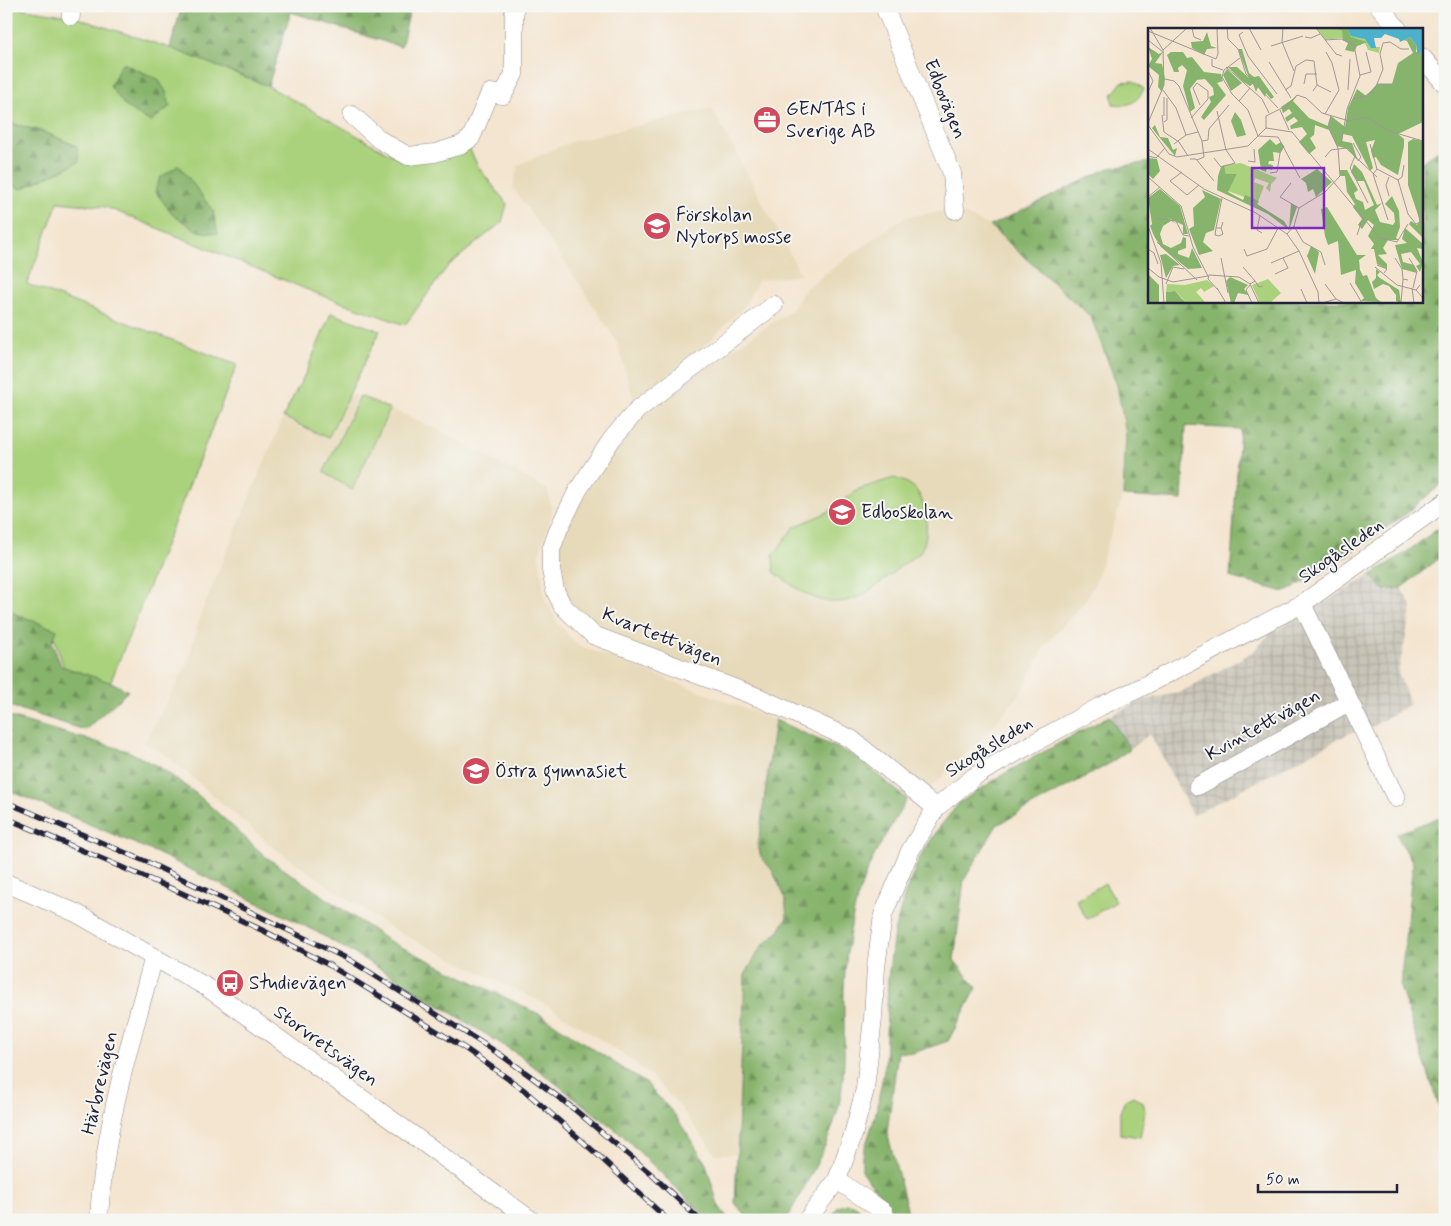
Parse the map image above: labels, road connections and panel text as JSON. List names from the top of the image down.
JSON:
{
  "streets": {
    "street": [
      "Edbovägen",
      "Skogåsleden",
      "Kvartettvägen",
      "Kvintettvägen",
      "Storvretsvägen",
      "Härbrevägen"
    ]
  },
  "crossings": [
    ["Skogåsleden", "Kvartettvägen"],
    ["Skogåsleden", "Kvintettvägen"],
    ["Storvretsvägen", "Härbrevägen"]
  ],
  "places": {
    "office": ["GENTAS i Sverige AB"],
    "school or university": ["Förskolan Nytorps mosse", "Edboskolan", "Östra gymnasiet"],
    "bus stop": ["Studievägen"]
  },
  "scale_bar": "50 m"
}
